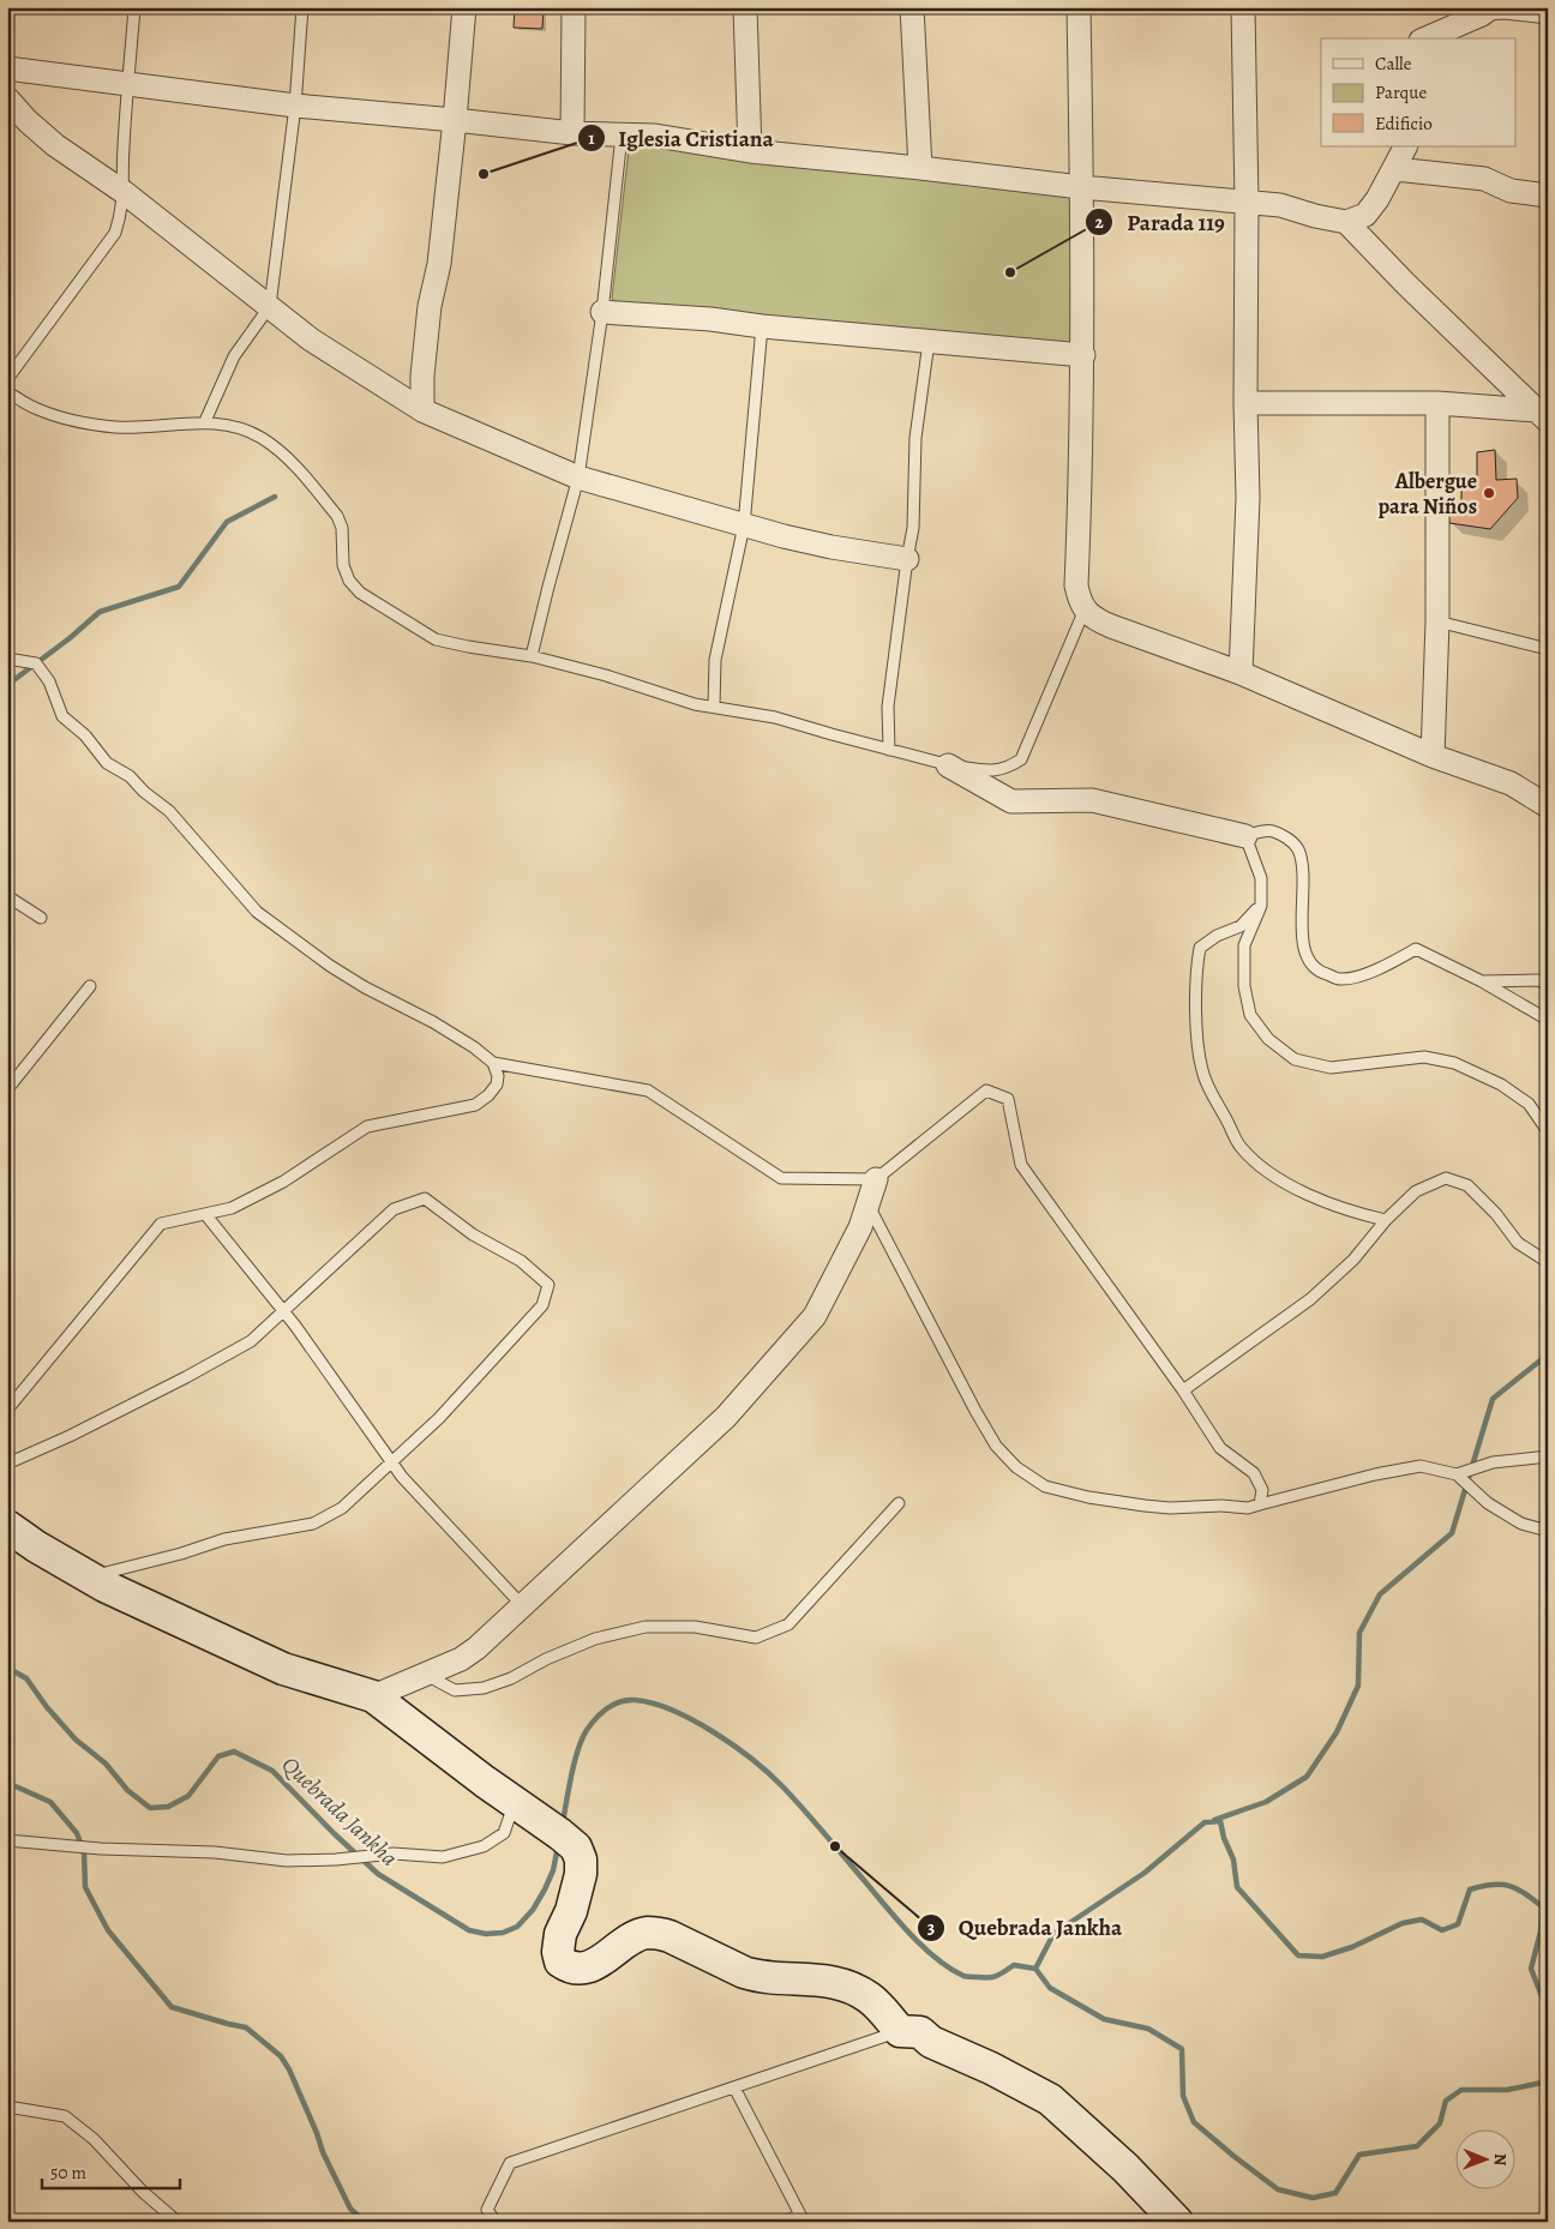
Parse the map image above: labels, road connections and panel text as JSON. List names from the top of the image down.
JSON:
{
  "water": ["Quebrada Jankha"],
  "places": [
    "Iglesia Cristiana",
    "Parada 119",
    "Albergue para Niños",
    "Quebrada Jankha"
  ],
  "legend": ["Calle", "Parque", "Edificio"],
  "scale_bar": "50 m",
  "north": "right"
}
